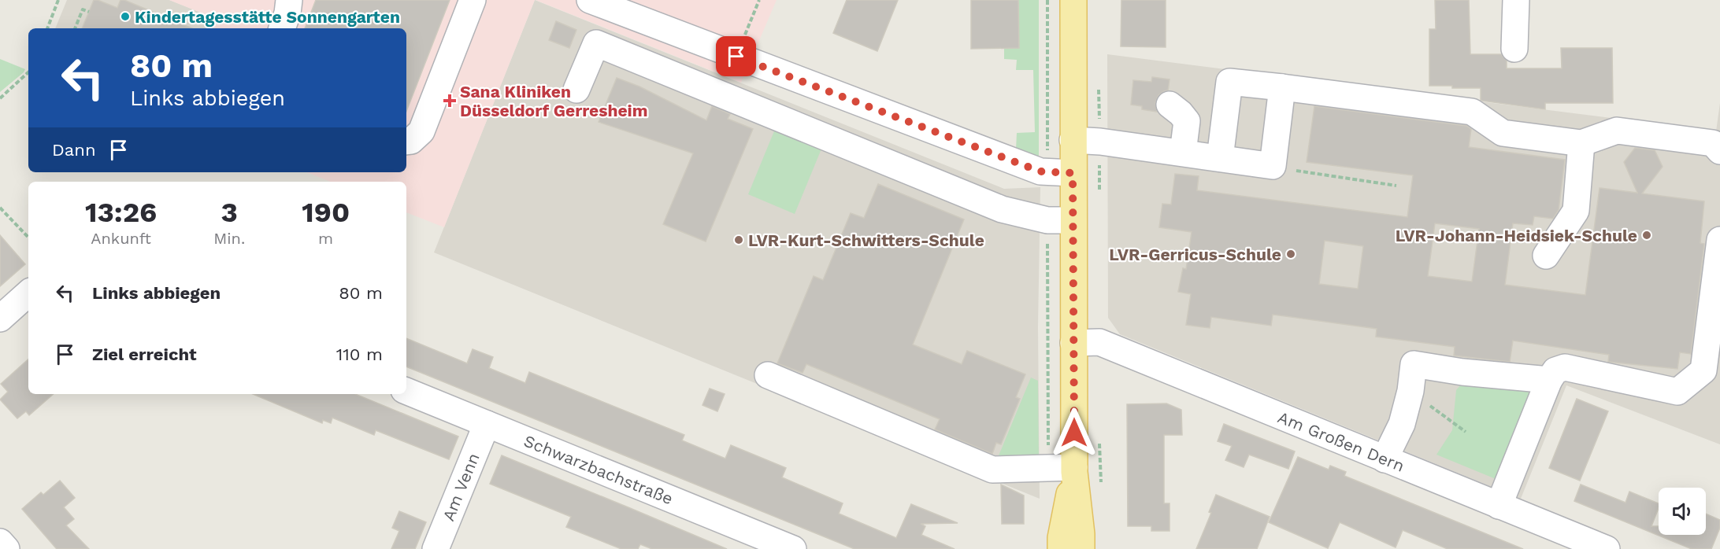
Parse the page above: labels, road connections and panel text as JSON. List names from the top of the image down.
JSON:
{
  "streets": {
    "street": ["Am Großen Dern", "Schwarzbachstraße", "Am Venn"]
  },
  "crossings": [
    ["Schwarzbachstraße", "Am Venn"]
  ],
  "places": {
    "other": [
      "Kindertagesstätte Sonnengarten",
      "LVR-Johann-Heidsiek-Schule",
      "LVR-Kurt-Schwitters-Schule",
      "LVR-Gerricus-Schule"
    ],
    "health": ["Sana Kliniken Düsseldorf Gerresheim"]
  },
  "page": {
    "turn": ["80 m", "Links abbiegen"],
    "then": "Dann",
    "eta": [
      "13:26",
      "Ankunft",
      "3",
      "Min.",
      "190",
      "m"
    ],
    "list": [
      {
        "name": "Links abbiegen",
        "value": "80 m"
      },
      {
        "name": "Ziel erreicht",
        "value": "110 m"
      }
    ]
  }
}
